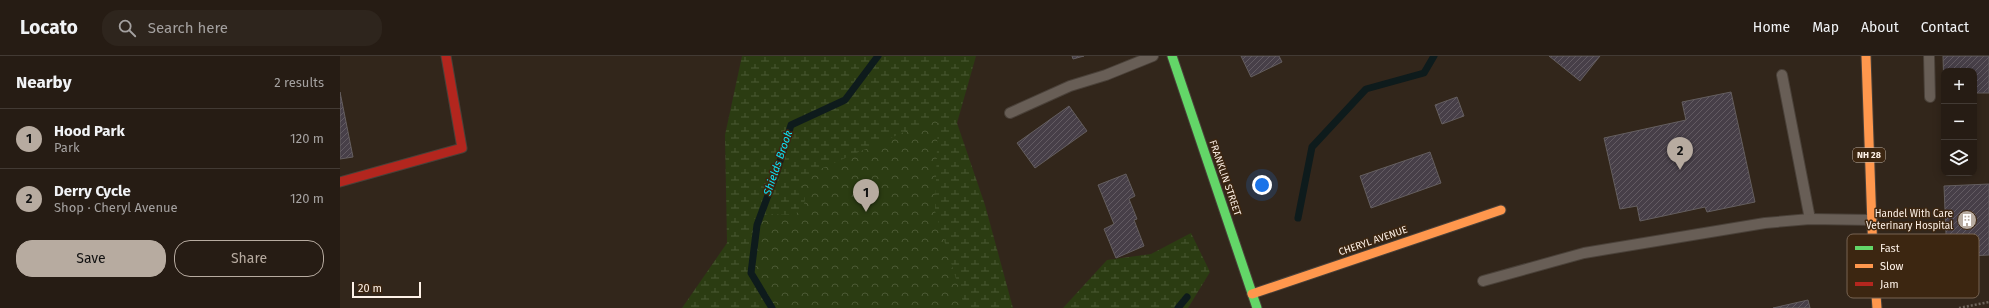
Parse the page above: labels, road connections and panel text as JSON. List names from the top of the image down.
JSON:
{
  "streets": {
    "street": ["NH 28", "FRANKLIN STREET", "CHERYL AVENUE"]
  },
  "crossings": [
    ["FRANKLIN STREET", "CHERYL AVENUE"]
  ],
  "water": ["Shields Brook"],
  "places": {
    "building": ["Handel With Care Veterinary Hospital"]
  },
  "legend": ["Fast", "Slow", "Jam"],
  "scale_bar": "20 m",
  "page": {
    "header": "Locato",
    "search": "Search here",
    "nav": [
      "Home",
      "Map",
      "About",
      "Contact"
    ],
    "heading": ["Nearby", "2 results"],
    "map_buttons": ["+", "−"],
    "list": [
      {
        "mark": "1",
        "name": "Hood Park",
        "note": "Park",
        "value": "120 m"
      },
      {
        "mark": "2",
        "name": "Derry Cycle",
        "note": "Shop · Cheryl Avenue",
        "value": "120 m"
      }
    ],
    "pins": ["2", "1"],
    "buttons": ["Save", "Share"],
    "scale": "20 m"
  }
}
